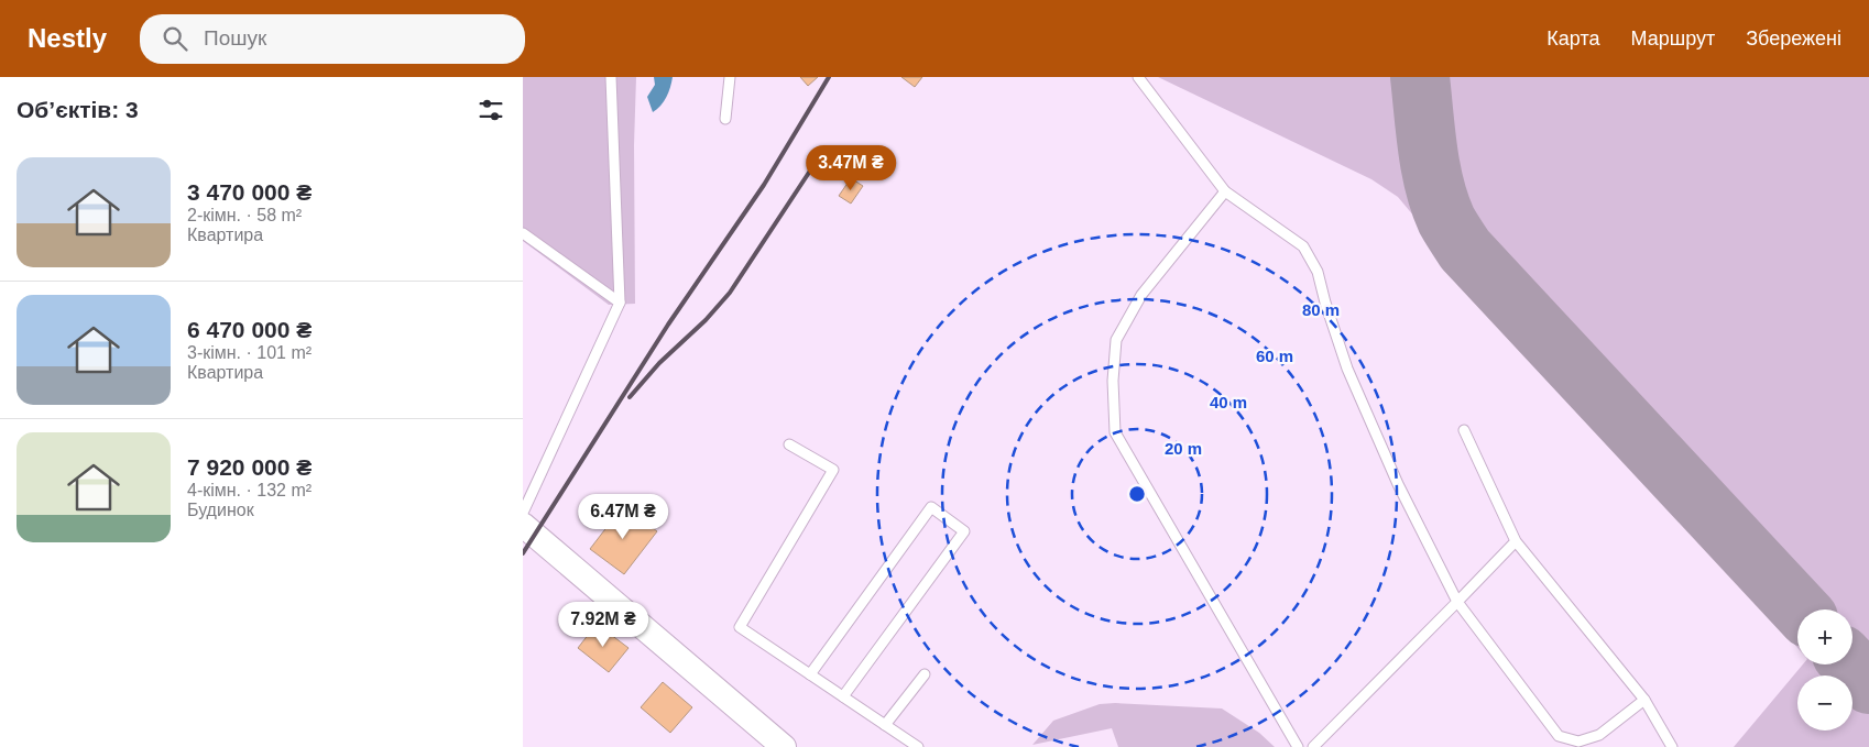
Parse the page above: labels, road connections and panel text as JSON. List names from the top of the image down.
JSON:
{
  "page": {
    "header": "Nestly",
    "search": "Пошук",
    "nav": ["Карта", "Маршрут", "Збережені"],
    "heading": "Об’єктів: 3",
    "list": [
      {
        "name": "3 470 000 ₴",
        "note": "2-кімн. · 58 m² · Квартира"
      },
      {
        "name": "6 470 000 ₴",
        "note": "3-кімн. · 101 m² · Квартира"
      },
      {
        "name": "7 920 000 ₴",
        "note": "4-кімн. · 132 m² · Будинок"
      }
    ],
    "price": ["3.47M ₴", "6.47M ₴", "7.92M ₴"],
    "map_buttons": ["+", "−"]
  },
  "rings": [
    "80 m",
    "60 m",
    "40 m",
    "20 m"
  ]
}
